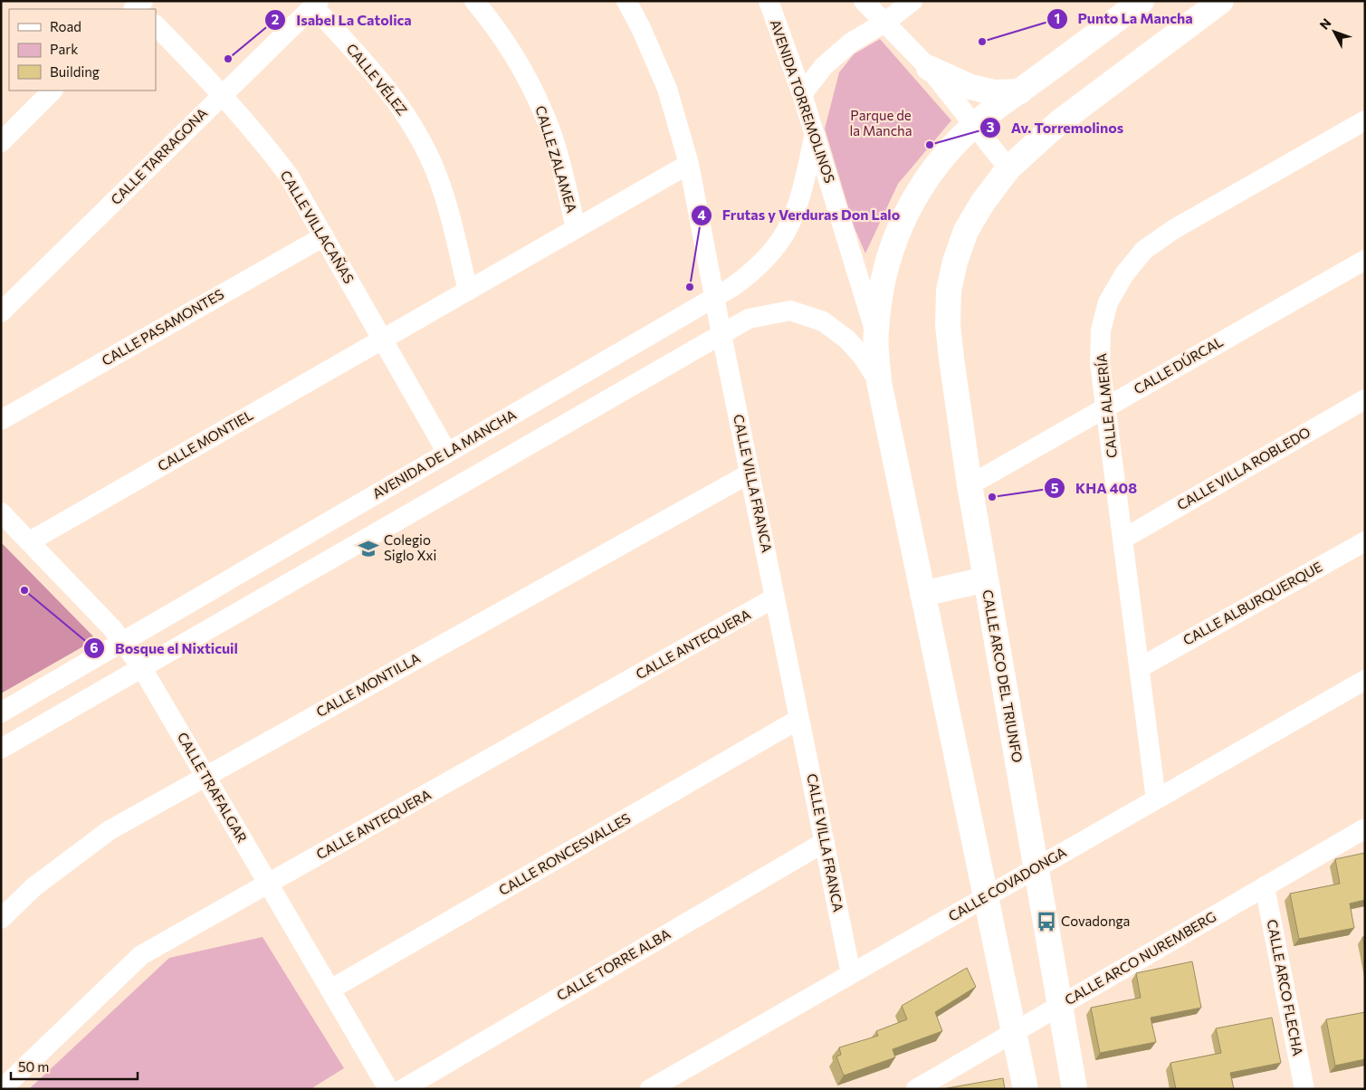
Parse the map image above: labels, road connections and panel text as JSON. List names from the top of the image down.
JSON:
{
  "streets": {
    "street": [
      "CALLE VÉLEZ",
      "AVENIDA TORREMOLINOS",
      "CALLE TARRAGONA",
      "CALLE ZALAMEA",
      "CALLE VILLACAÑAS",
      "CALLE PASAMONTES",
      "CALLE DÚRCAL",
      "CALLE ALMERÍA",
      "CALLE MONTIEL",
      "AVENIDA DE LA MANCHA",
      "CALLE VILLA ROBLEDO",
      "CALLE VILLA FRANCA",
      "CALLE ALBURQUERQUE",
      "CALLE ANTEQUERA",
      "CALLE ARCO DEL TRIUNFO",
      "CALLE MONTILLA",
      "CALLE TRAFALGAR",
      "CALLE RONCESVALLES",
      "CALLE COVADONGA",
      "CALLE ARCO NUREMBERG",
      "CALLE TORRE ALBA",
      "CALLE ARCO FLECHA"
    ]
  },
  "crossings": [
    ["CALLE VÉLEZ", "CALLE TARRAGONA"],
    ["CALLE VÉLEZ", "CALLE MONTIEL"],
    ["AVENIDA TORREMOLINOS", "AVENIDA DE LA MANCHA"],
    ["CALLE TARRAGONA", "CALLE VILLACAÑAS"],
    ["CALLE ZALAMEA", "CALLE MONTIEL"],
    ["CALLE VILLACAÑAS", "CALLE PASAMONTES"],
    ["CALLE VILLACAÑAS", "CALLE MONTIEL"],
    ["CALLE VILLACAÑAS", "AVENIDA DE LA MANCHA"],
    ["CALLE DÚRCAL", "CALLE ALMERÍA"],
    ["CALLE DÚRCAL", "CALLE ARCO DEL TRIUNFO"],
    ["CALLE ALMERÍA", "CALLE VILLA ROBLEDO"],
    ["CALLE ALMERÍA", "CALLE ALBURQUERQUE"],
    ["CALLE ALMERÍA", "CALLE COVADONGA"],
    ["CALLE MONTIEL", "CALLE VILLA FRANCA"],
    ["CALLE MONTIEL", "CALLE TRAFALGAR"],
    ["AVENIDA DE LA MANCHA", "CALLE VILLA FRANCA"],
    ["AVENIDA DE LA MANCHA", "CALLE TRAFALGAR"],
    ["CALLE VILLA FRANCA", "CALLE ANTEQUERA"],
    ["CALLE VILLA FRANCA", "CALLE MONTILLA"],
    ["CALLE VILLA FRANCA", "CALLE RONCESVALLES"],
    ["CALLE VILLA FRANCA", "CALLE COVADONGA"],
    ["CALLE VILLA FRANCA", "CALLE TORRE ALBA"],
    ["CALLE ANTEQUERA", "CALLE TRAFALGAR"],
    ["CALLE ARCO DEL TRIUNFO", "CALLE COVADONGA"],
    ["CALLE ARCO DEL TRIUNFO", "CALLE ARCO NUREMBERG"],
    ["CALLE MONTILLA", "CALLE TRAFALGAR"],
    ["CALLE TRAFALGAR", "CALLE RONCESVALLES"],
    ["CALLE ARCO NUREMBERG", "CALLE ARCO FLECHA"]
  ],
  "parks": ["Parque de la Mancha"],
  "places": {
    "other": [
      "Punto La Mancha",
      "Isabel La Catolica",
      "Av. Torremolinos",
      "Frutas y Verduras Don Lalo",
      "KHA 408",
      "Bosque el Nixticuil"
    ],
    "school or university": ["Colegio Siglo Xxi"],
    "bus stop": ["Covadonga"]
  },
  "legend": ["Road", "Park", "Building"],
  "scale_bar": "50 m",
  "north": "top left"
}
